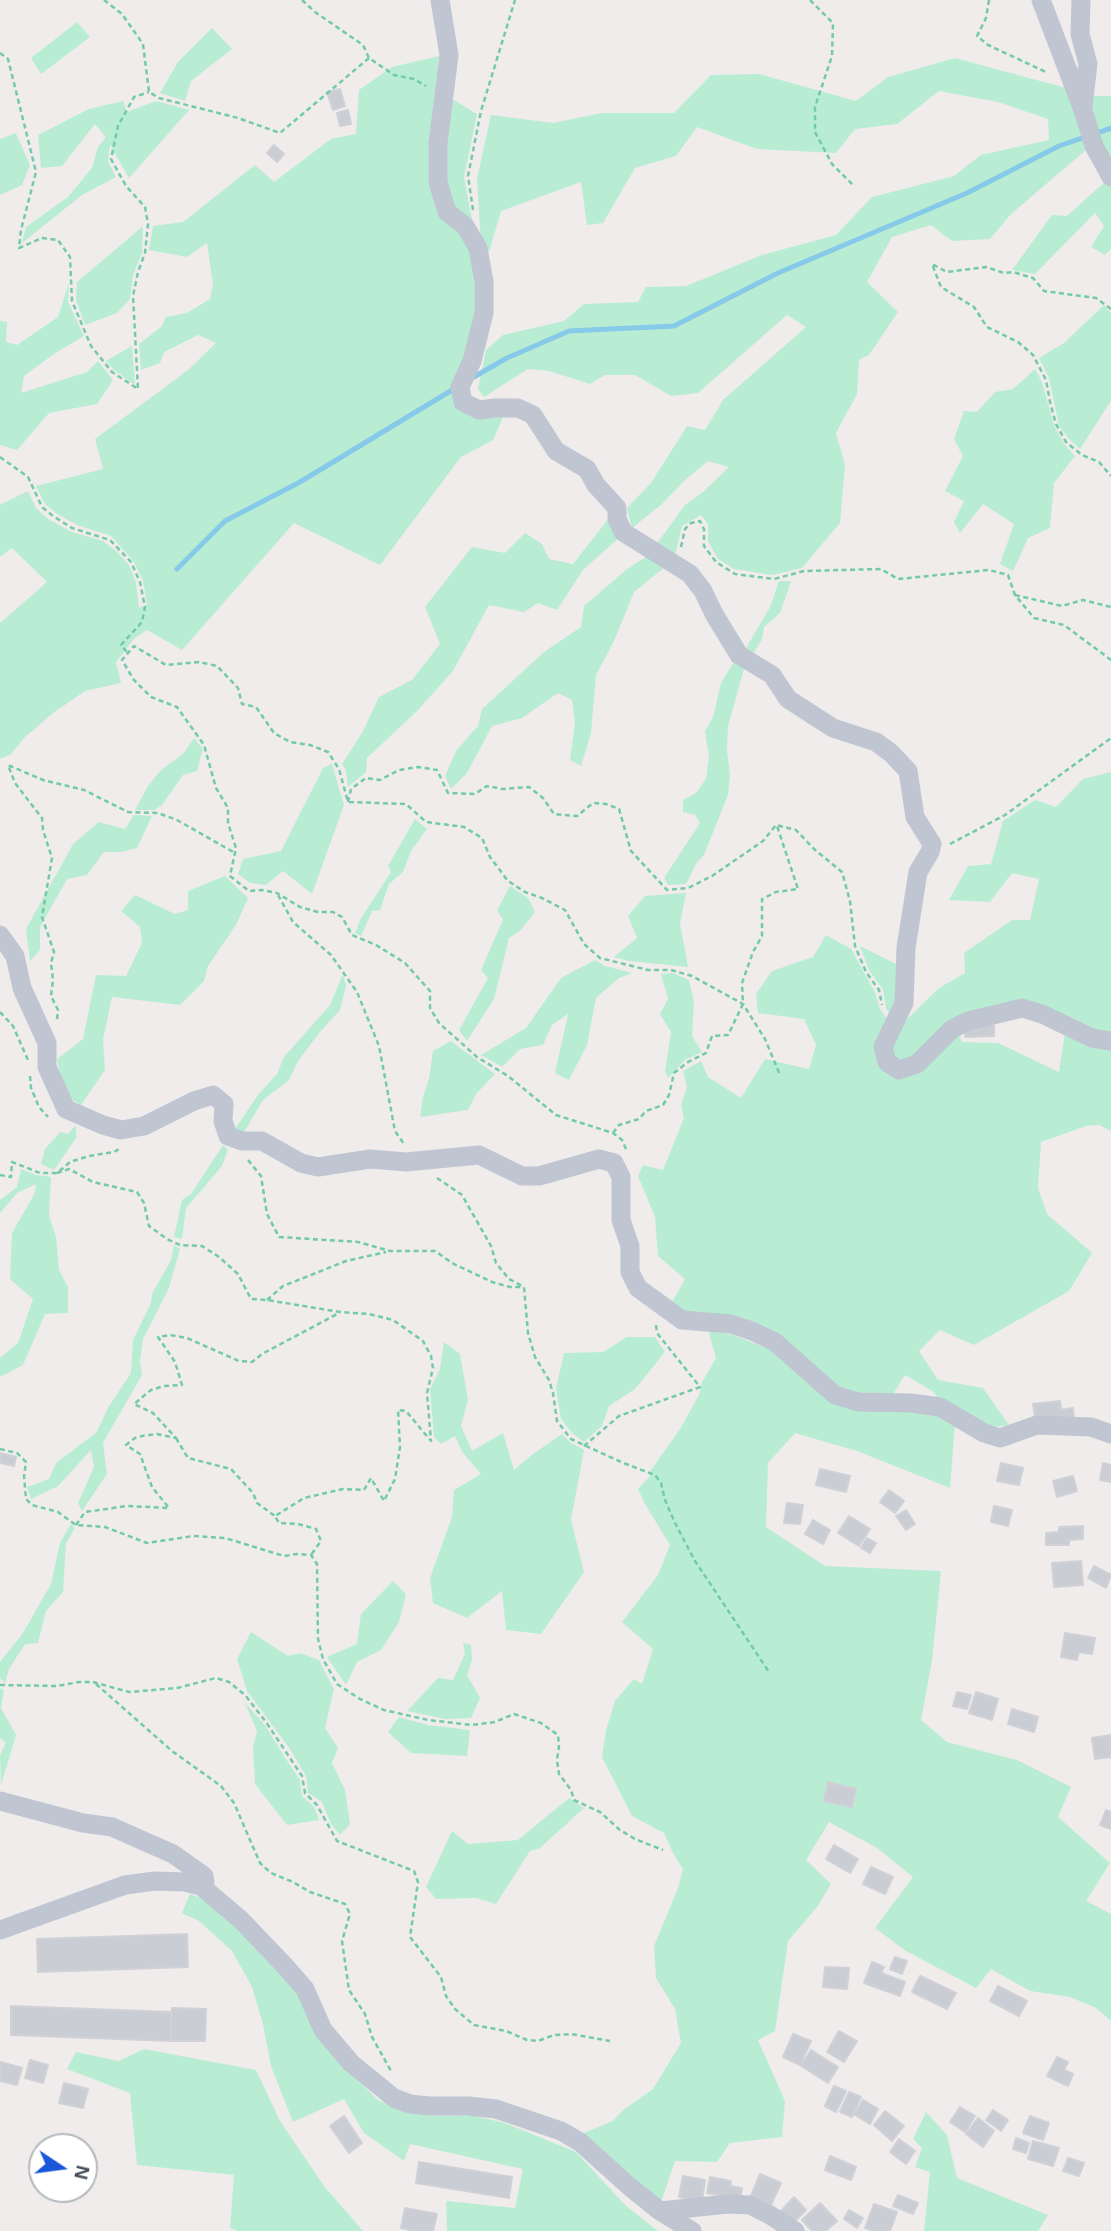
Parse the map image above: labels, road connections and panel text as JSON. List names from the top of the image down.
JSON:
{
  "north": "right"
}
